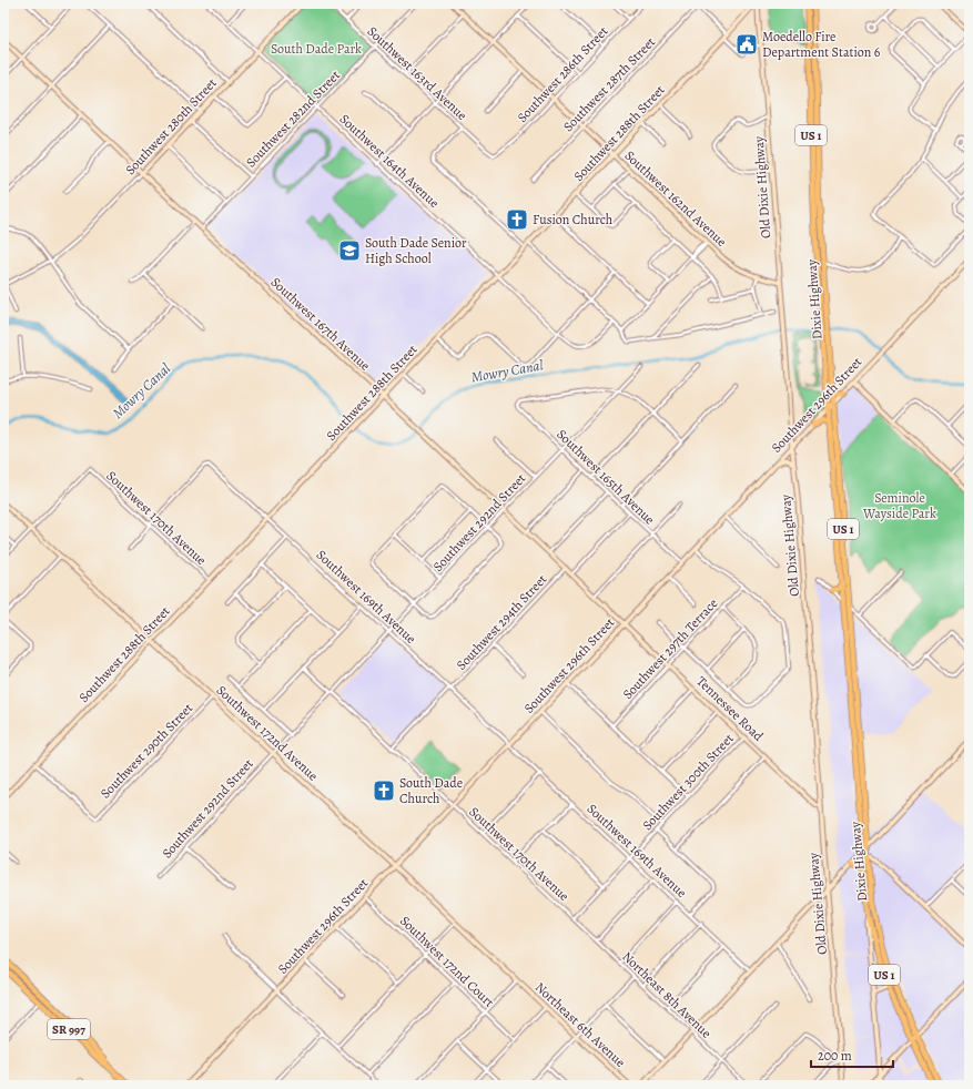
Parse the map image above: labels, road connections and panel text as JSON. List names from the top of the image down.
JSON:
{
  "streets": {
    "highway": ["US 1", "Dixie Highway", "SR 997"],
    "street": [
      "Southwest 163rd Avenue",
      "Southwest 286th Street",
      "Southwest 287th Street",
      "Southwest 282nd Street",
      "Southwest 280th Street",
      "Southwest 288th Street",
      "Southwest 164th Avenue",
      "Old Dixie Highway",
      "Southwest 162nd Avenue",
      "Southwest 167th Avenue",
      "Southwest 296th Street",
      "Southwest 165th Avenue",
      "Southwest 170th Avenue",
      "Southwest 292nd Street",
      "Southwest 169th Avenue",
      "Southwest 294th Street",
      "Southwest 297th Terrace",
      "Tennessee Road",
      "Southwest 172nd Avenue",
      "Southwest 290th Street",
      "Southwest 300th Street",
      "Southwest 172nd Court",
      "Northeast 8th Avenue",
      "Northeast 6th Avenue"
    ]
  },
  "crossings": [
    ["Southwest 163rd Avenue", "Southwest 286th Street"],
    ["Southwest 163rd Avenue", "Southwest 282nd Street"],
    ["Southwest 286th Street", "Southwest 162nd Avenue"],
    ["Southwest 287th Street", "Southwest 162nd Avenue"],
    ["Southwest 282nd Street", "Southwest 164th Avenue"],
    ["Southwest 282nd Street", "Southwest 167th Avenue"],
    ["Southwest 280th Street", "Southwest 164th Avenue"],
    ["Southwest 280th Street", "Southwest 167th Avenue"],
    ["Southwest 288th Street", "Southwest 164th Avenue"],
    ["Southwest 288th Street", "Old Dixie Highway"],
    ["Southwest 288th Street", "Southwest 162nd Avenue"],
    ["Southwest 288th Street", "Southwest 167th Avenue"],
    ["Southwest 288th Street", "Southwest 170th Avenue"],
    ["Southwest 288th Street", "Southwest 169th Avenue"],
    ["Southwest 288th Street", "Southwest 172nd Avenue"],
    ["Southwest 288th Street", "Southwest 290th Street"],
    ["US 1", "Dixie Highway"],
    ["Old Dixie Highway", "Southwest 162nd Avenue"],
    ["Old Dixie Highway", "Southwest 296th Street"],
    ["Old Dixie Highway", "Tennessee Road"],
    ["Dixie Highway", "Southwest 296th Street"],
    ["Southwest 167th Avenue", "Southwest 296th Street"],
    ["Southwest 167th Avenue", "Southwest 292nd Street"],
    ["Southwest 167th Avenue", "Southwest 294th Street"],
    ["Southwest 167th Avenue", "Tennessee Road"],
    ["Southwest 296th Street", "Southwest 165th Avenue"],
    ["Southwest 296th Street", "Southwest 170th Avenue"],
    ["Southwest 296th Street", "Southwest 169th Avenue"],
    ["Southwest 296th Street", "Tennessee Road"],
    ["Southwest 296th Street", "Southwest 172nd Avenue"],
    ["Southwest 296th Street", "Southwest 172nd Court"],
    ["Southwest 165th Avenue", "Southwest 292nd Street"],
    ["Southwest 170th Avenue", "Southwest 292nd Street"],
    ["Southwest 170th Avenue", "Southwest 169th Avenue"],
    ["Southwest 170th Avenue", "Southwest 294th Street"],
    ["Southwest 170th Avenue", "Southwest 172nd Avenue"],
    ["Southwest 170th Avenue", "Southwest 300th Street"],
    ["Southwest 170th Avenue", "Northeast 8th Avenue"],
    ["Southwest 292nd Street", "Southwest 169th Avenue"],
    ["Southwest 292nd Street", "Southwest 172nd Avenue"],
    ["Southwest 169th Avenue", "Southwest 294th Street"],
    ["Southwest 169th Avenue", "Southwest 300th Street"],
    ["Southwest 297th Terrace", "Tennessee Road"],
    ["Tennessee Road", "Southwest 300th Street"],
    ["Southwest 172nd Avenue", "Southwest 290th Street"],
    ["Southwest 172nd Avenue", "Northeast 6th Avenue"],
    ["Southwest 300th Street", "Northeast 8th Avenue"]
  ],
  "water": ["Mowry Canal"],
  "parks": ["South Dade Park", "Seminole Wayside Park"],
  "places": {
    "public building": ["Moedello Fire Department Station 6"],
    "church": ["Fusion Church", "South Dade Church"],
    "school or university": ["South Dade Senior High School"]
  },
  "scale_bar": "200 m"
}
